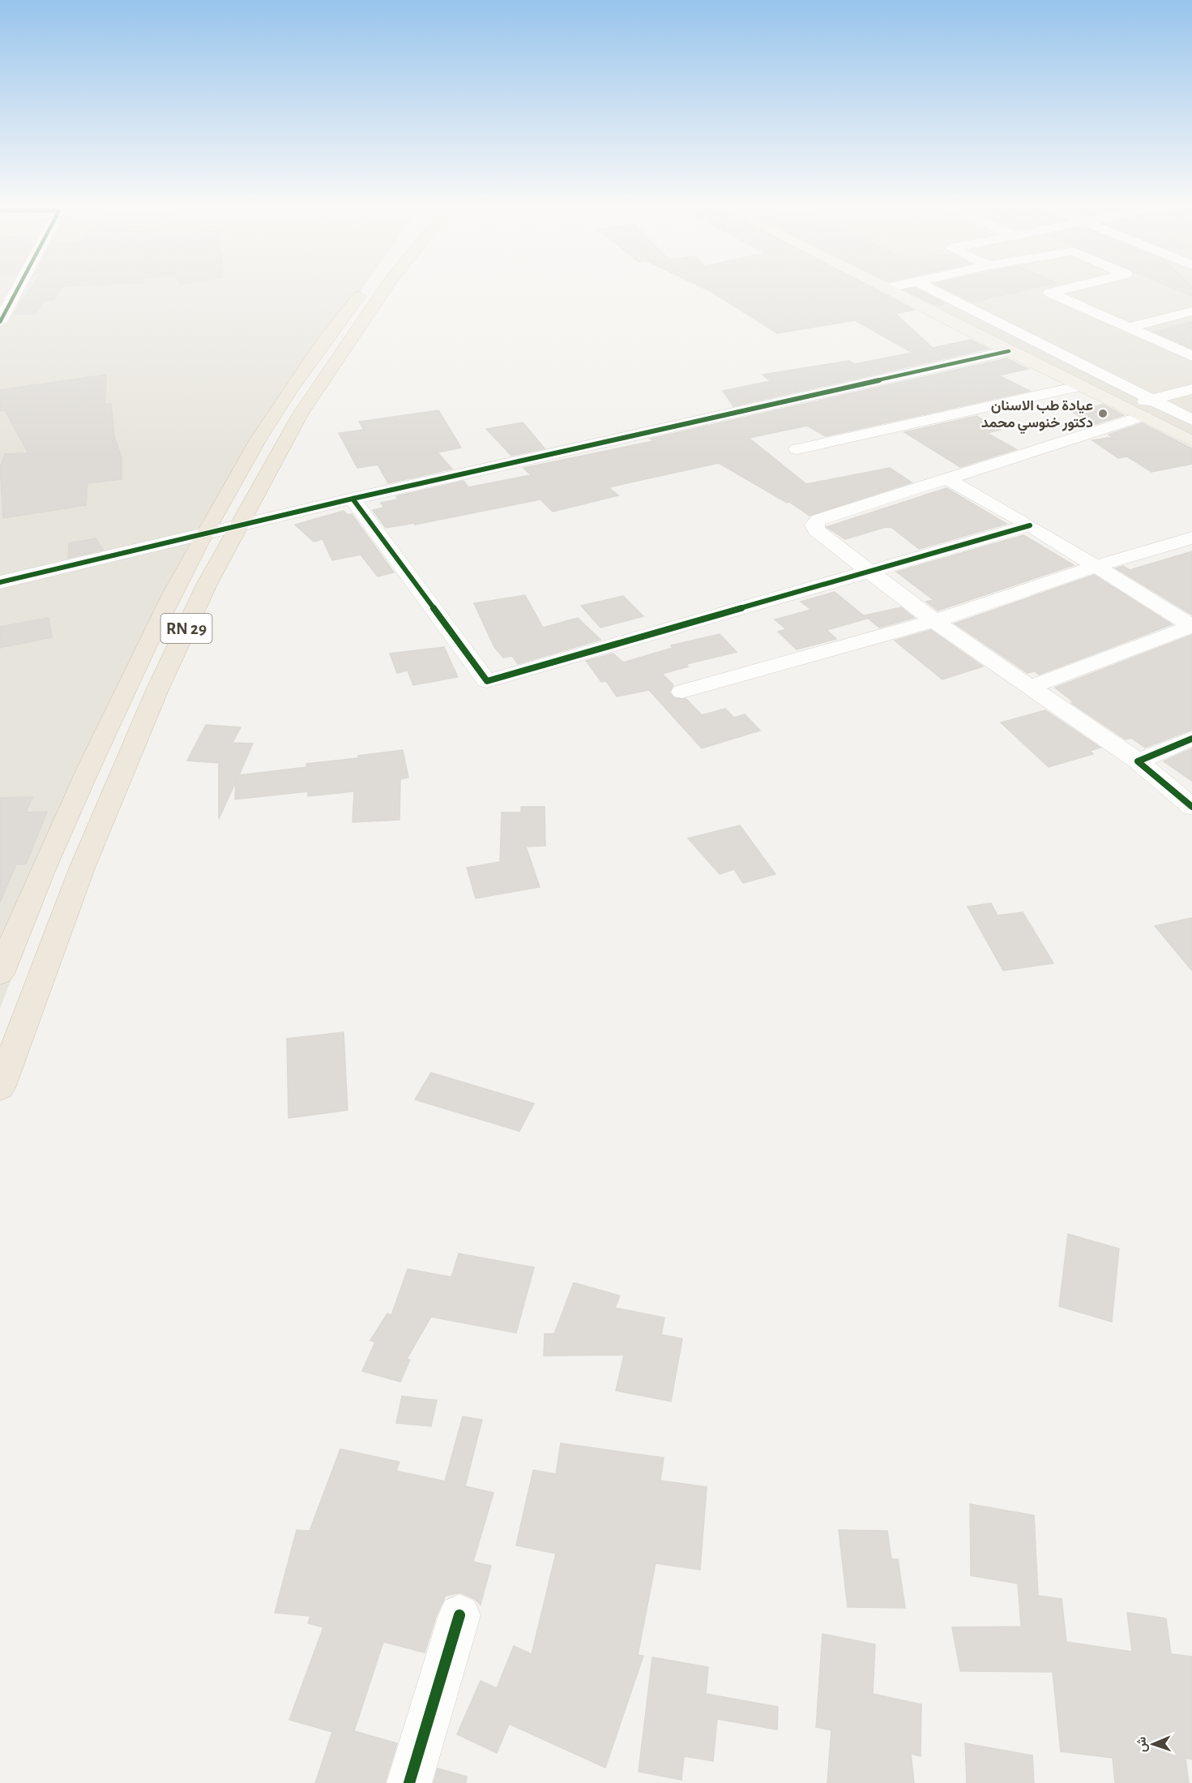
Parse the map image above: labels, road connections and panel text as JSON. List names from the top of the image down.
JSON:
{
  "streets": {
    "highway": ["RN 29"]
  },
  "places": ["عيادة طب الاسنان دكتور خنوسي محمد"],
  "north": "left"
}
